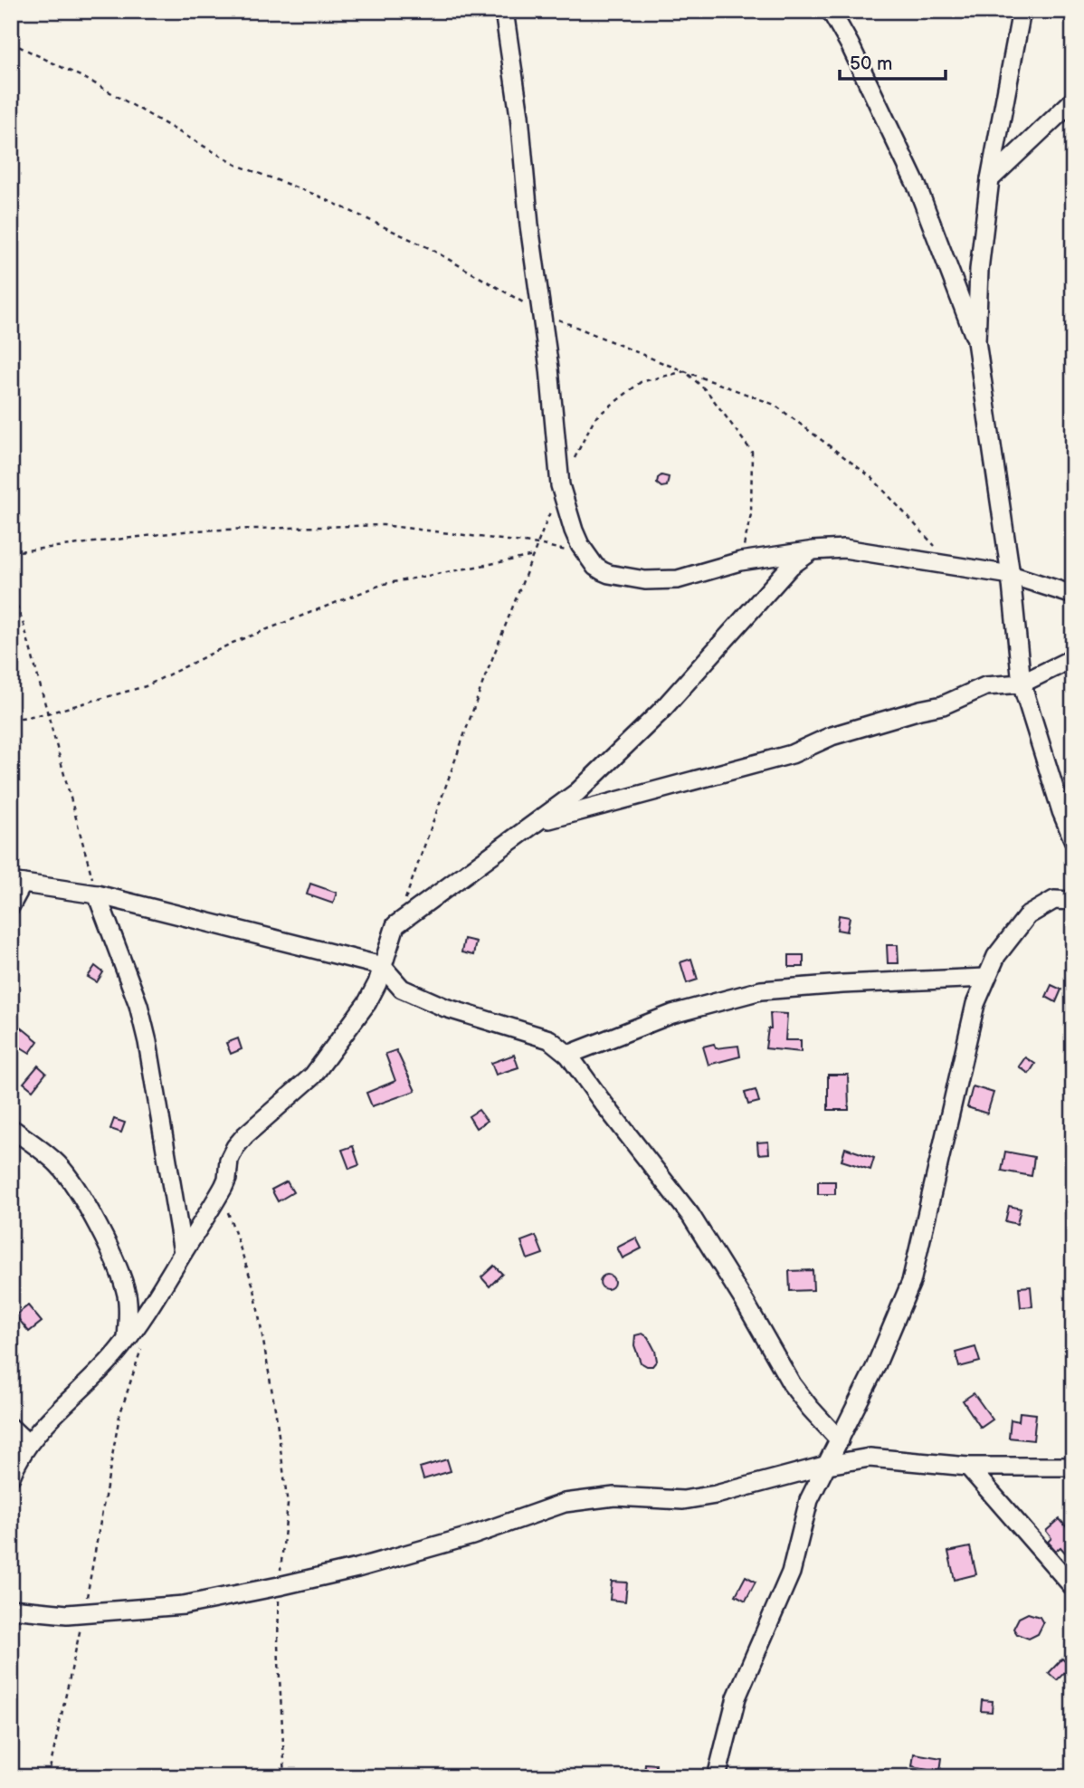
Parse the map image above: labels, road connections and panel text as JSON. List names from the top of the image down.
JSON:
{
  "scale_bar": "50 m"
}
